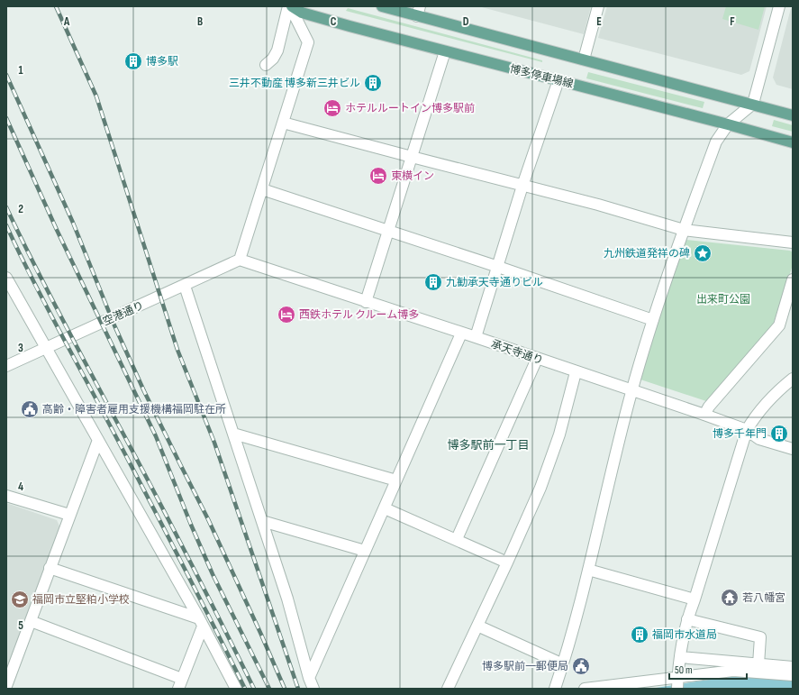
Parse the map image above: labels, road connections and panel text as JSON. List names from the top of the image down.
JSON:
{
  "streets": {
    "main road": ["博多停車場線"],
    "street": ["空港通り", "承天寺通り"]
  },
  "crossings": [
    ["空港通り", "承天寺通り"]
  ],
  "districts": ["博多駅前一丁目"],
  "parks": ["出来町公園"],
  "places": {
    "building": [
      "博多駅",
      "三井不動産 博多新三井ビル",
      "九勧承天寺通りビル",
      "博多千年門",
      "福岡市水道局"
    ],
    "hotel": ["ホテルルートイン博多駅前", "東横イン", "西鉄ホテル クルーム博多"],
    "place": ["九州鉄道発祥の碑"],
    "public building": ["高齢・障害者雇用支援機構福岡駐在所", "博多駅前一郵便局"],
    "temple": ["若八幡宮"],
    "school or university": ["福岡市立堅粕小学校"]
  },
  "scale_bar": "50 m",
  "grid": {
    "columns": [
      "A",
      "B",
      "C",
      "D",
      "E",
      "F"
    ],
    "rows": [
      "1",
      "2",
      "3",
      "4",
      "5"
    ]
  }
}
